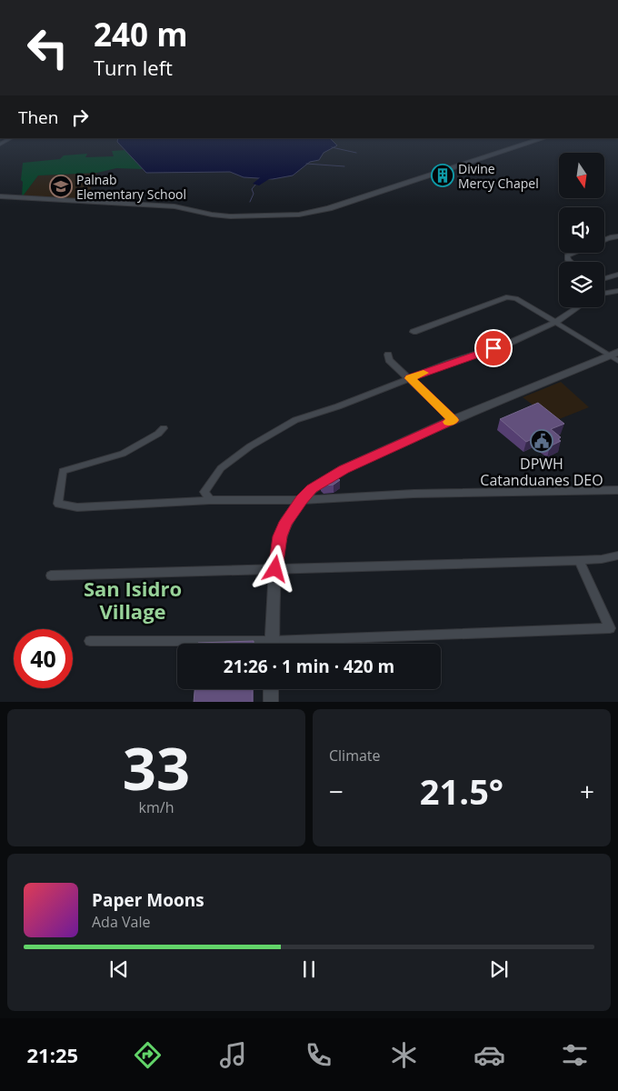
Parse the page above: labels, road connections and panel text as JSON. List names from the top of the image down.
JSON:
{
  "districts": ["San Isidro Village"],
  "places": {
    "building": ["Divine Mercy Chapel"],
    "school or university": ["Palnab Elementary School"],
    "public building": ["DPWH Catanduanes DEO"]
  },
  "north": "bottom",
  "page": {
    "turn": ["240 m", "Turn left"],
    "then": "Then",
    "limit": "40",
    "trip": "21:26 · 1 min · 420 m",
    "tile": [
      ["33", "km/h"],
      "Climate"
    ],
    "heat": ["−", "21.5°", "+"],
    "song": ["Paper Moons", "Ada Vale"],
    "tabs": "21:25"
  }
}
